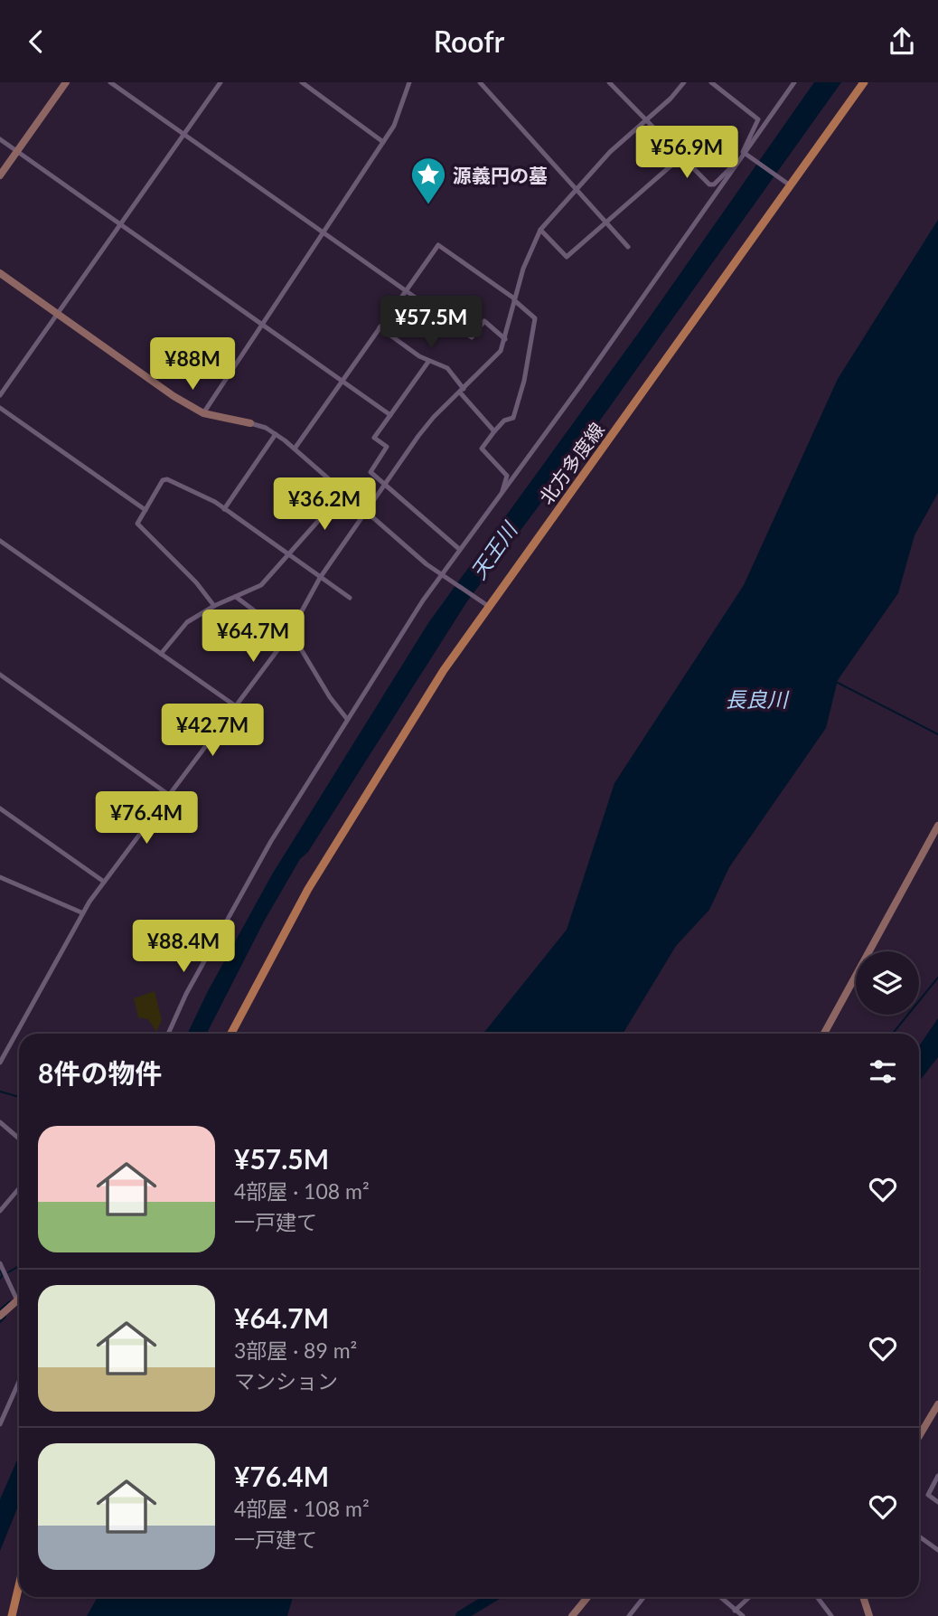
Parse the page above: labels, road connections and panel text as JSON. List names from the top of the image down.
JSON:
{
  "streets": {
    "main road": ["北方多度線"]
  },
  "water": ["天王川", "長良川"],
  "places": {
    "place": ["源義円の墓"]
  },
  "page": {
    "header": "Roofr",
    "price": [
      "¥56.9M",
      "¥57.5M",
      "¥88M",
      "¥36.2M",
      "¥64.7M",
      "¥42.7M",
      "¥76.4M",
      "¥88.4M"
    ],
    "heading": "8件の物件",
    "list": [
      {
        "name": "¥57.5M",
        "note": "4部屋 · 108 m² · 一戸建て"
      },
      {
        "name": "¥64.7M",
        "note": "3部屋 · 89 m² · マンション"
      },
      {
        "name": "¥76.4M",
        "note": "4部屋 · 108 m² · 一戸建て"
      }
    ]
  }
}
